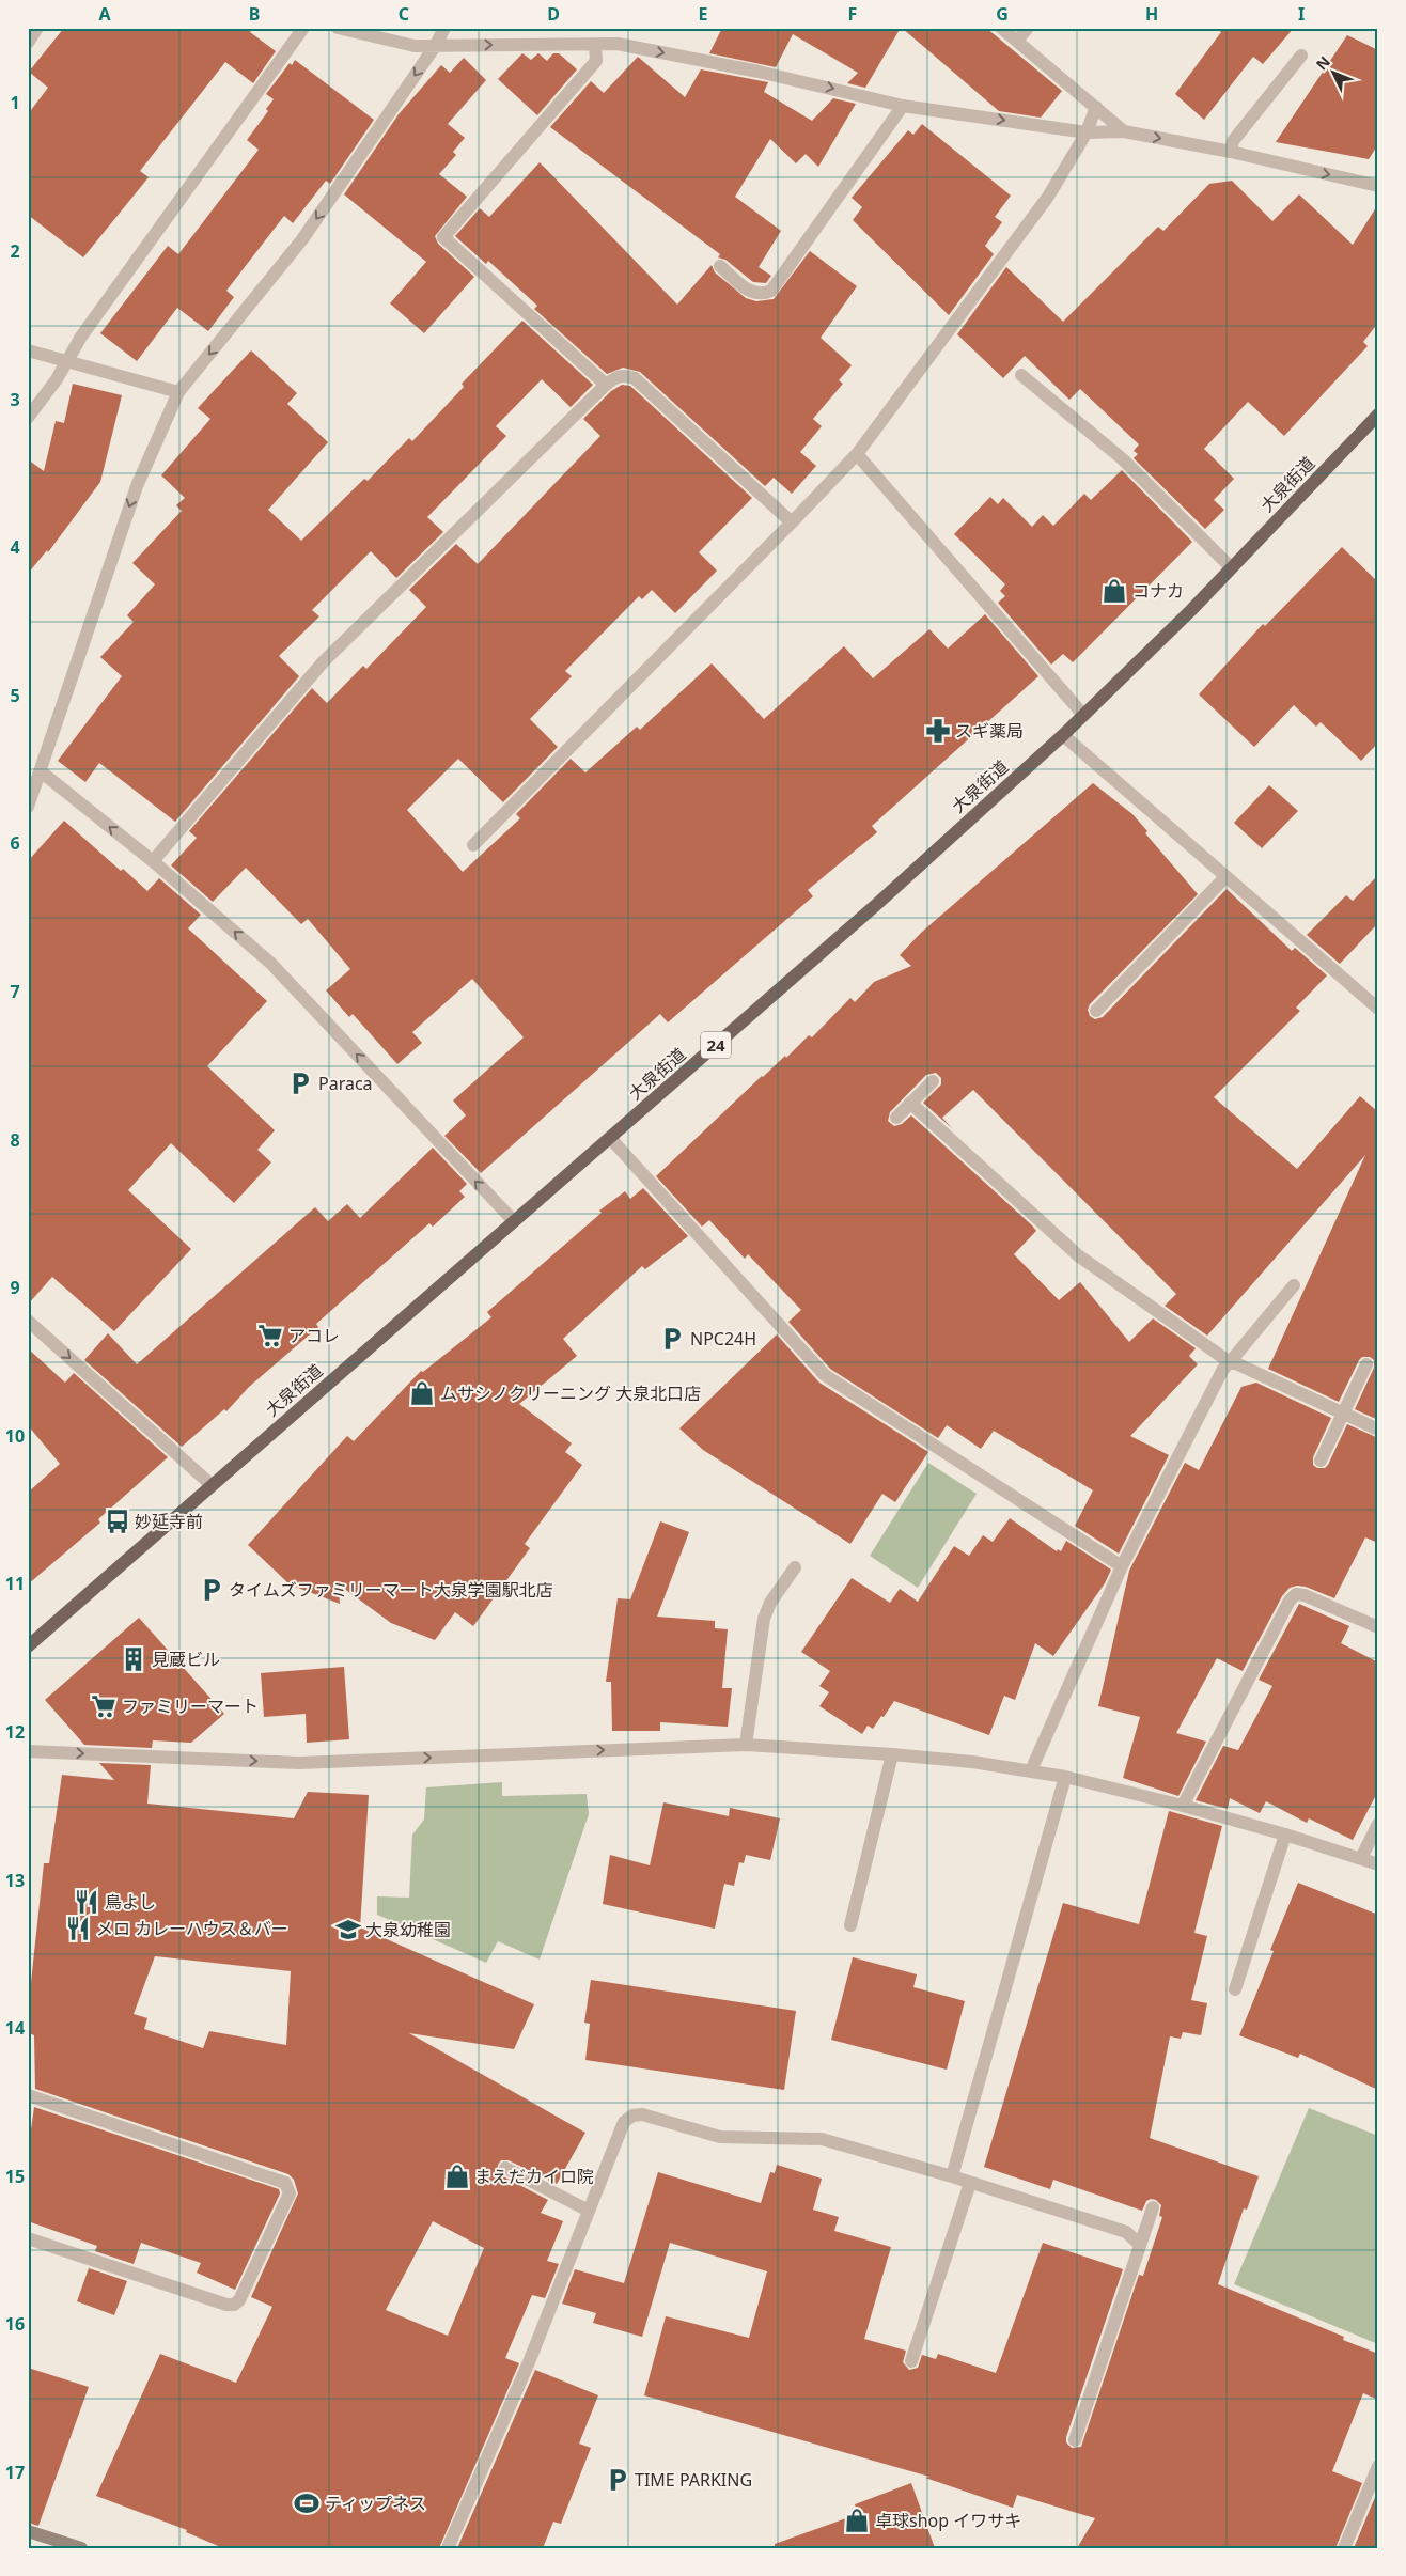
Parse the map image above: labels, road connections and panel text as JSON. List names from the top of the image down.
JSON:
{
  "streets": {
    "main road": ["大泉街道", "24"]
  },
  "places": {
    "shop": [
      "コナカ",
      "ムサシノクリーニング 大泉北口店",
      "まえだカイロ院",
      "卓球shop イワサキ"
    ],
    "pharmacy": ["スギ薬局"],
    "parking": [
      "Paraca",
      "NPC24H",
      "タイムズファミリーマート大泉学園駅北店",
      "TIME PARKING"
    ],
    "supermarket": ["アコレ", "ファミリーマート"],
    "bus stop": ["妙延寺前"],
    "building": ["見蔵ビル"],
    "restaurant": ["鳥よし", "メロ カレーハウス＆バー"],
    "school or university": ["大泉幼稚園"],
    "sports": ["ティップネス"]
  },
  "north": "top left",
  "grid": {
    "columns": [
      "A",
      "B",
      "C",
      "D",
      "E",
      "F",
      "G",
      "H",
      "I"
    ],
    "rows": [
      "1",
      "2",
      "3",
      "4",
      "5",
      "6",
      "7",
      "8",
      "9",
      "10",
      "11",
      "12",
      "13",
      "14",
      "15",
      "16",
      "17"
    ]
  }
}
